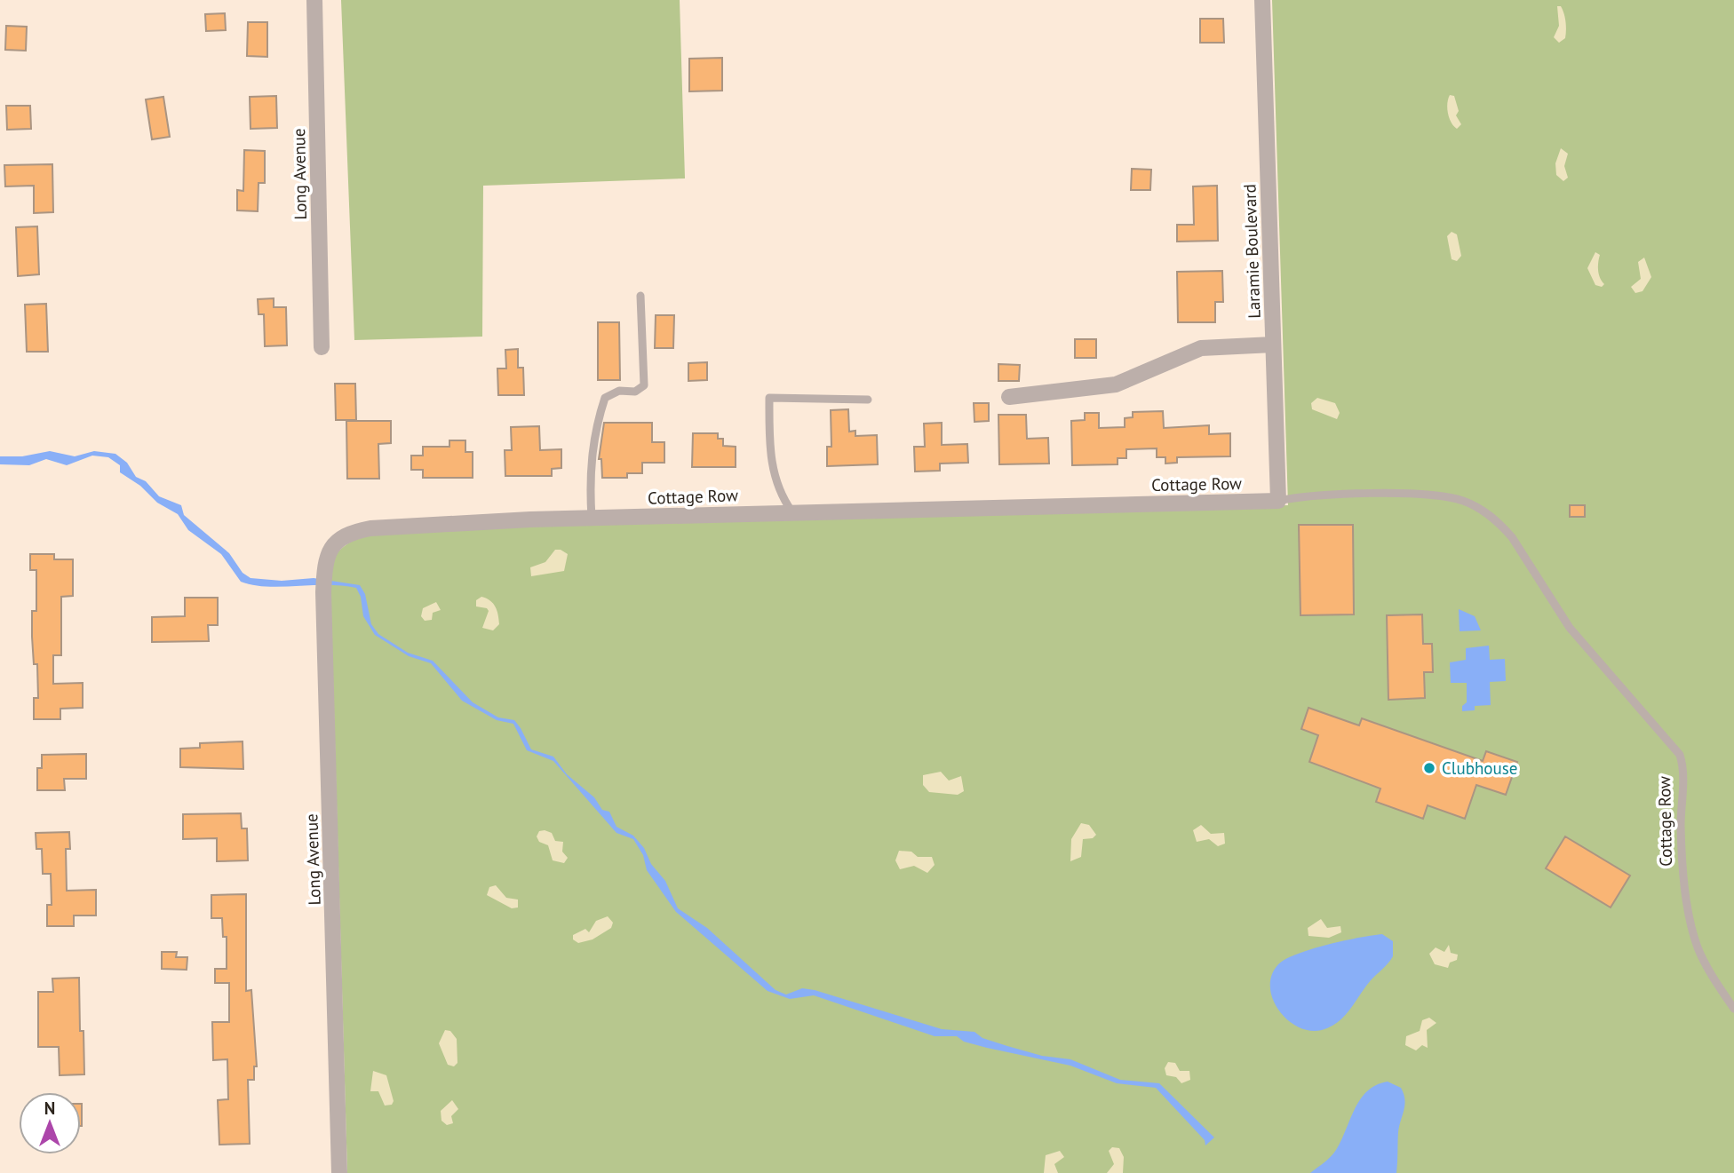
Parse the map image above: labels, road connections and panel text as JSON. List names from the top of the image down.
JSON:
{
  "streets": {
    "street": ["Long Avenue", "Laramie Boulevard", "Cottage Row"]
  },
  "crossings": [
    ["Long Avenue", "Cottage Row"],
    ["Laramie Boulevard", "Cottage Row"]
  ],
  "places": ["Clubhouse"],
  "north": "top"
}
